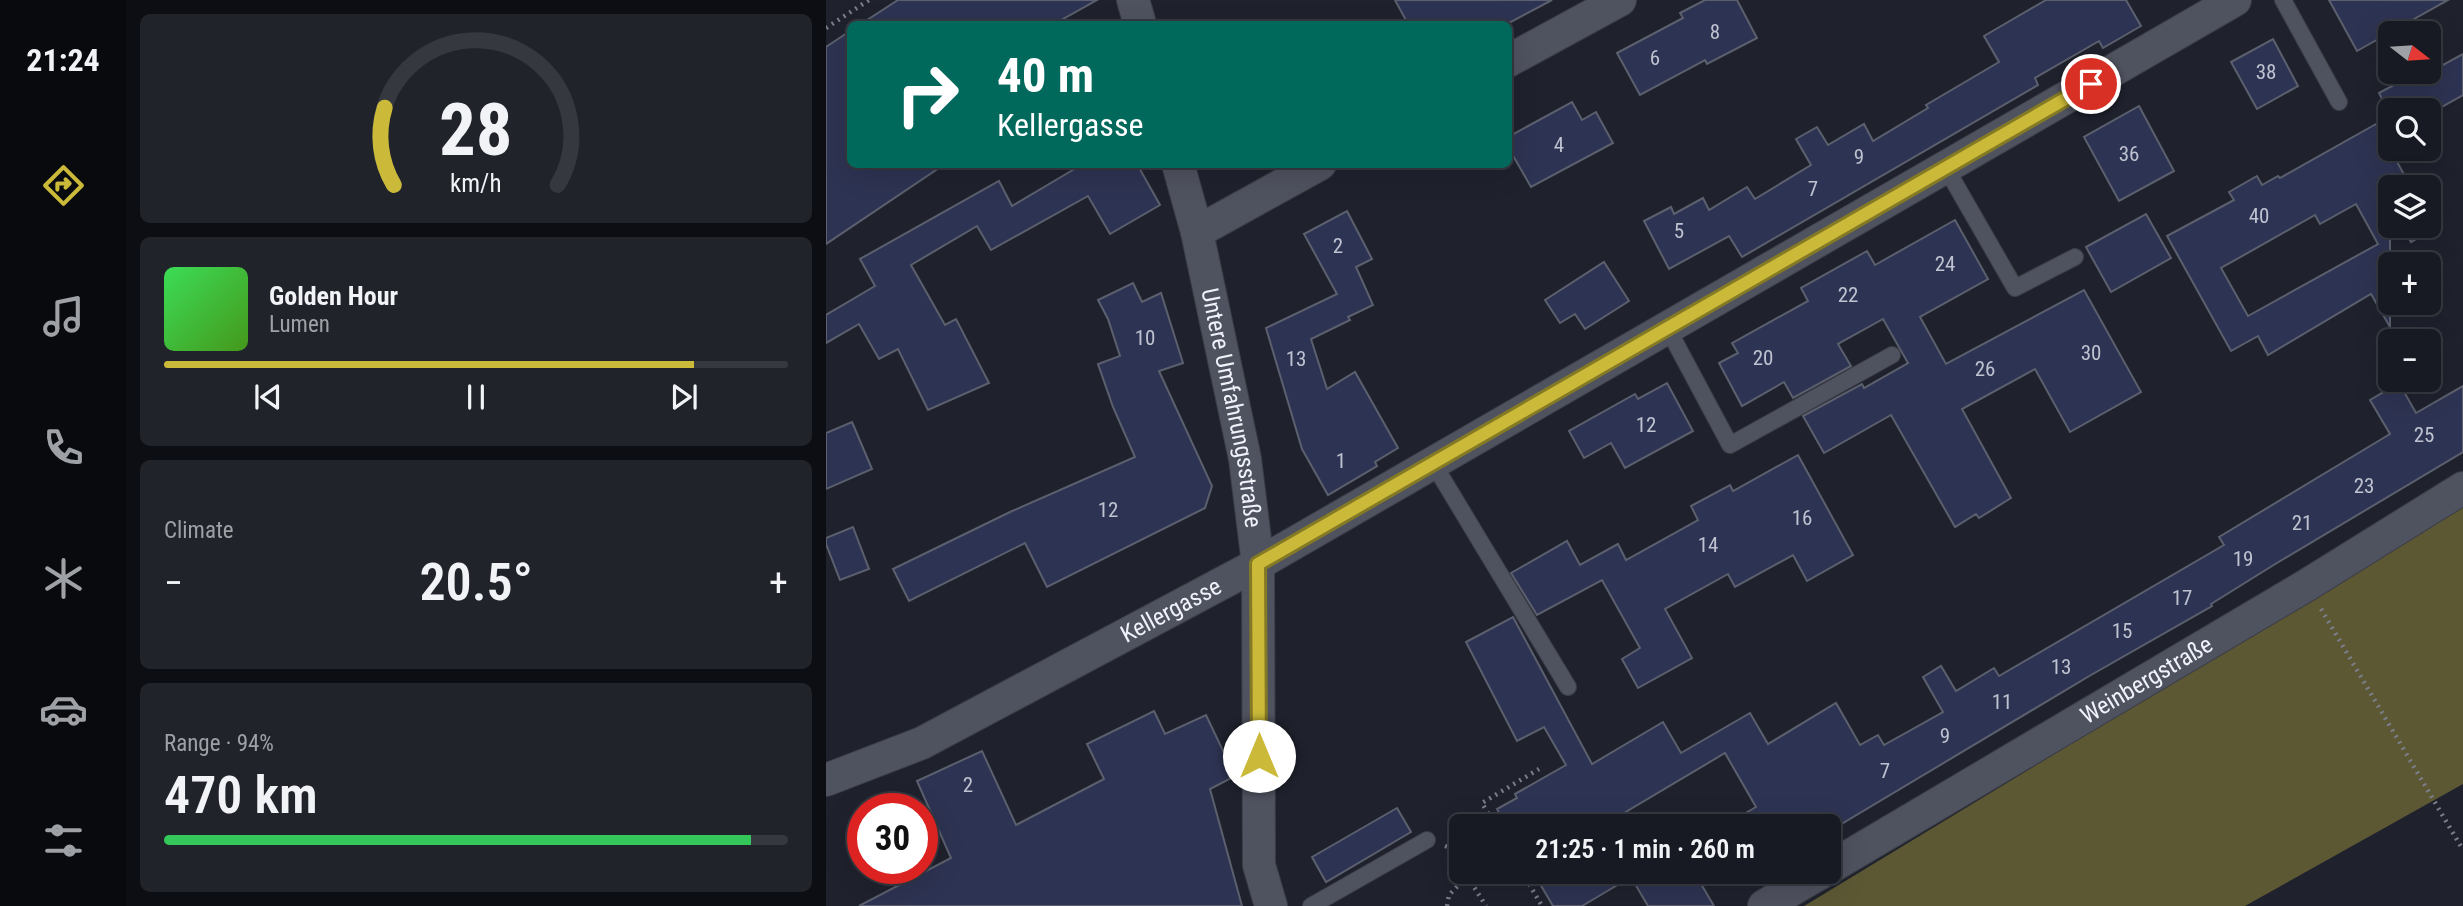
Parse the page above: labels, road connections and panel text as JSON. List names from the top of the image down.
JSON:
{
  "streets": {
    "street": ["Untere Umfahrungsstraße", "Kellergasse", "Weinbergstraße"]
  },
  "crossings": [
    ["Untere Umfahrungsstraße", "Kellergasse"]
  ],
  "house_numbers": [
    "8",
    "6",
    "38",
    "4",
    "36",
    "9",
    "7",
    "40",
    "5",
    "2",
    "24",
    "22",
    "10",
    "30",
    "20",
    "13",
    "26",
    "12",
    "25",
    "1",
    "23",
    "12",
    "16",
    "21",
    "14",
    "19",
    "17",
    "15",
    "13",
    "11",
    "9",
    "7",
    "2"
  ],
  "north": "right",
  "page": {
    "tabs": "21:24",
    "map_buttons": ["+", "−"],
    "turn": ["40 m", "Kellergasse"],
    "song": ["Golden Hour", "Lumen"],
    "tile": [
      "Climate",
      ["Range · 94%", "470 km"]
    ],
    "heat": ["−", "20.5°", "+"],
    "limit": "30",
    "trip": "21:25 · 1 min · 260 m",
    "gauge": ["28", "km/h"]
  }
}
